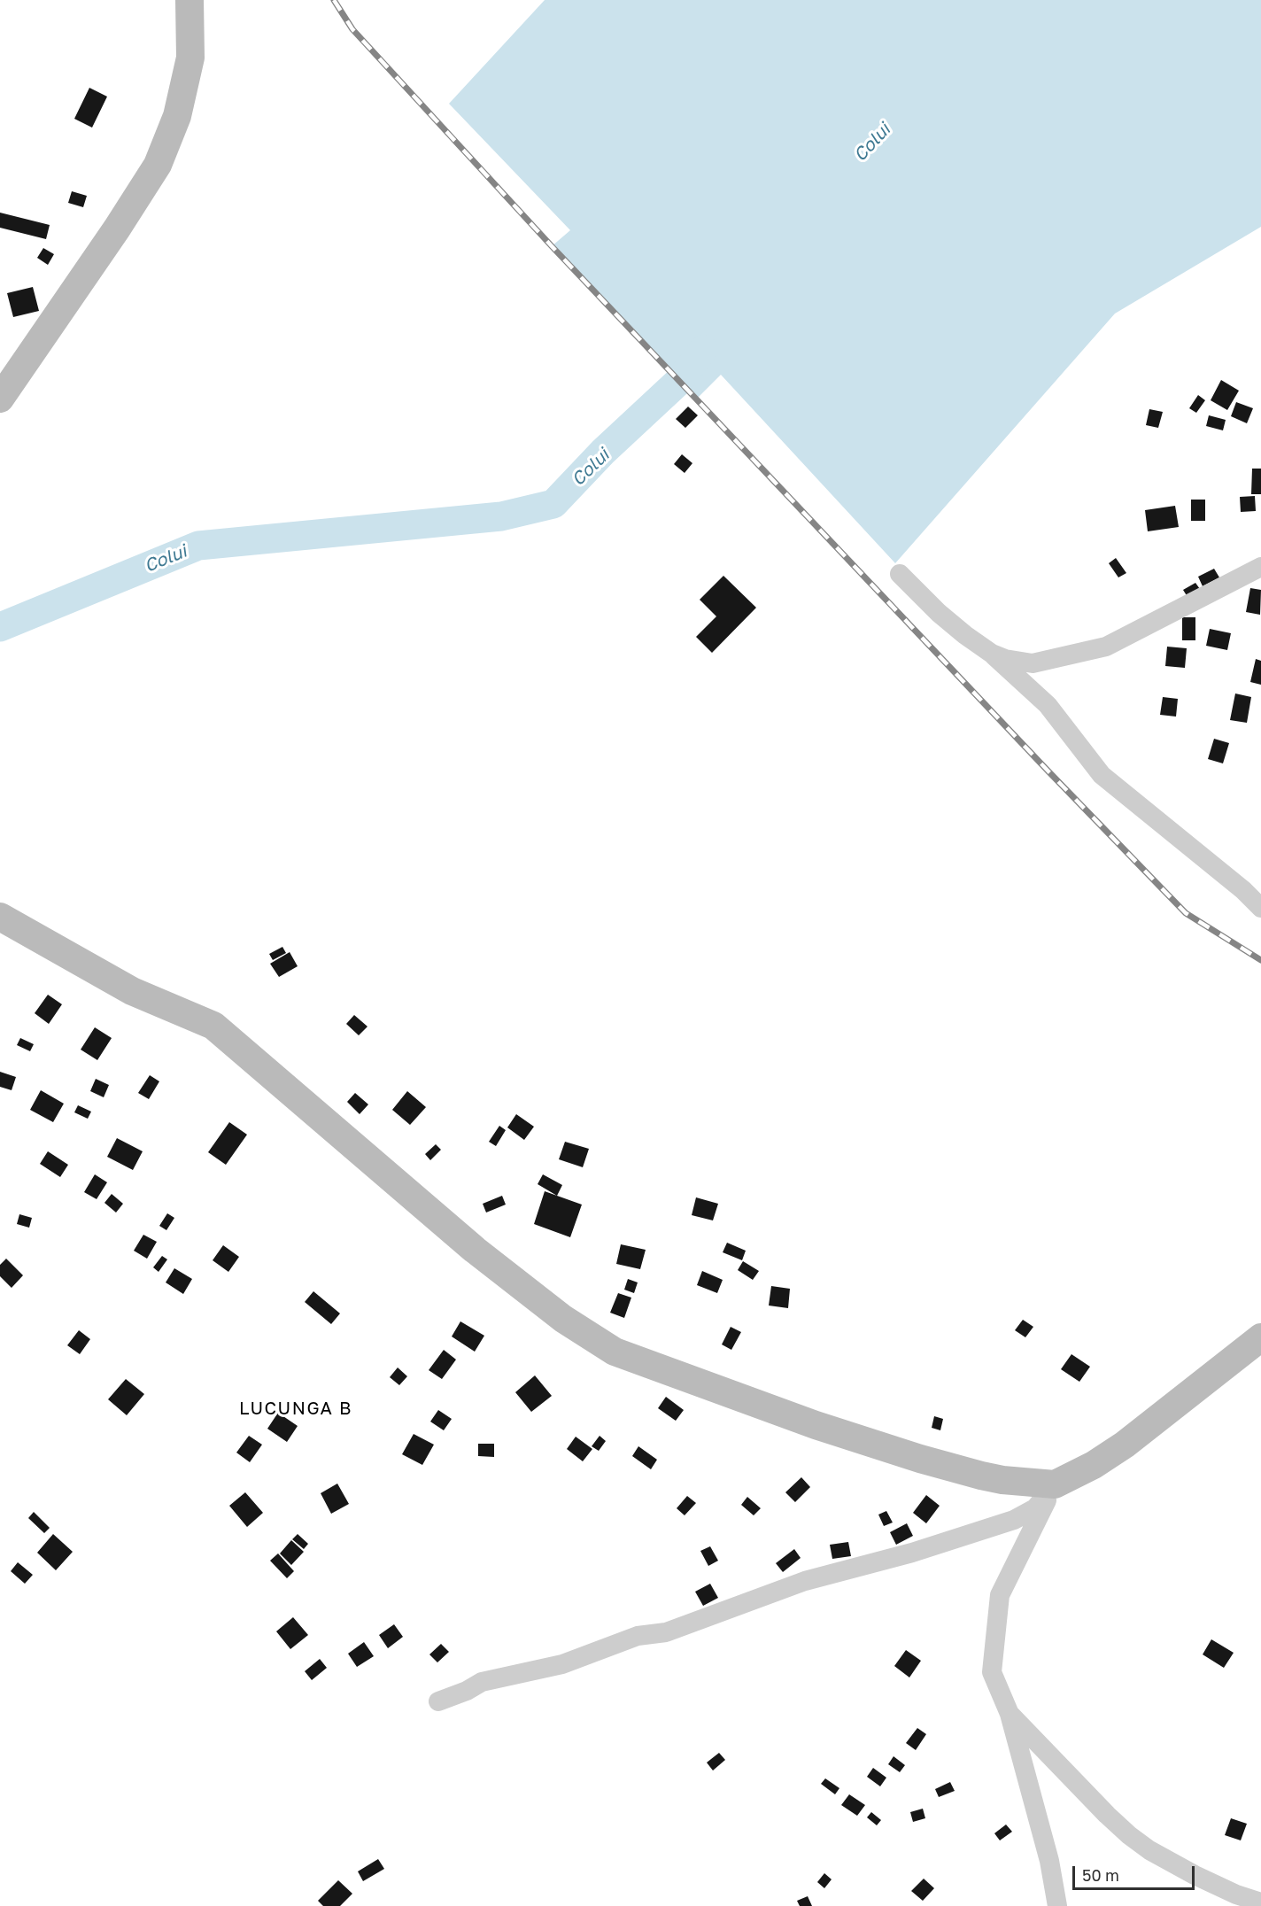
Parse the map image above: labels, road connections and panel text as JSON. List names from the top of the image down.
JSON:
{
  "districts": ["LUCUNGA B"],
  "water": ["Colui"],
  "scale_bar": "50 m"
}
